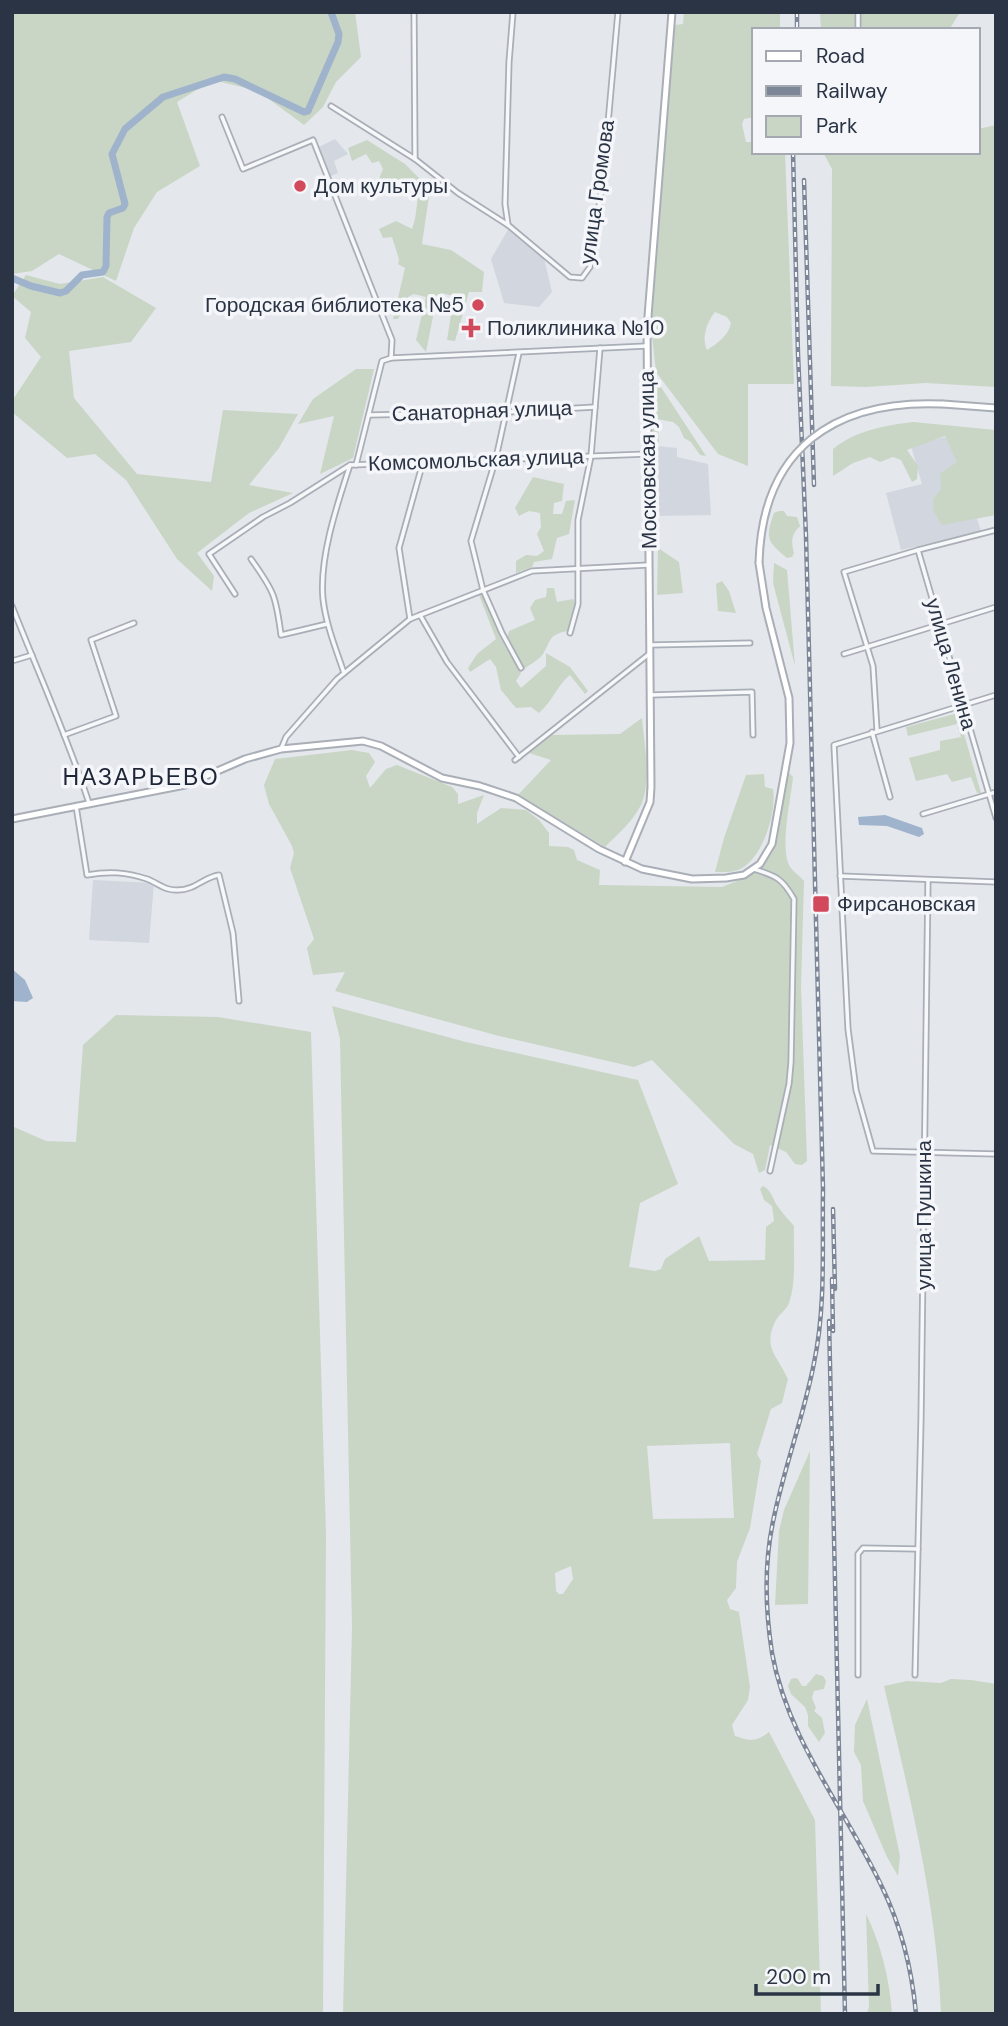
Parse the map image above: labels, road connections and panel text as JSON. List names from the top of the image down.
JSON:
{
  "streets": {
    "street": [
      "улица Громова",
      "Санаторная улица",
      "Комсомольская улица",
      "Московская улица",
      "улица Ленина",
      "улица Пушкина"
    ]
  },
  "crossings": [
    ["Комсомольская улица", "Московская улица"]
  ],
  "districts": ["НАЗАРЬЕВО"],
  "places": {
    "other": ["Дом культуры", "Городская библиотека №5"],
    "health": ["Поликлиника №10"],
    "transit": ["Фирсановская"]
  },
  "legend": ["Road", "Railway", "Park"],
  "scale_bar": "200 m"
}
